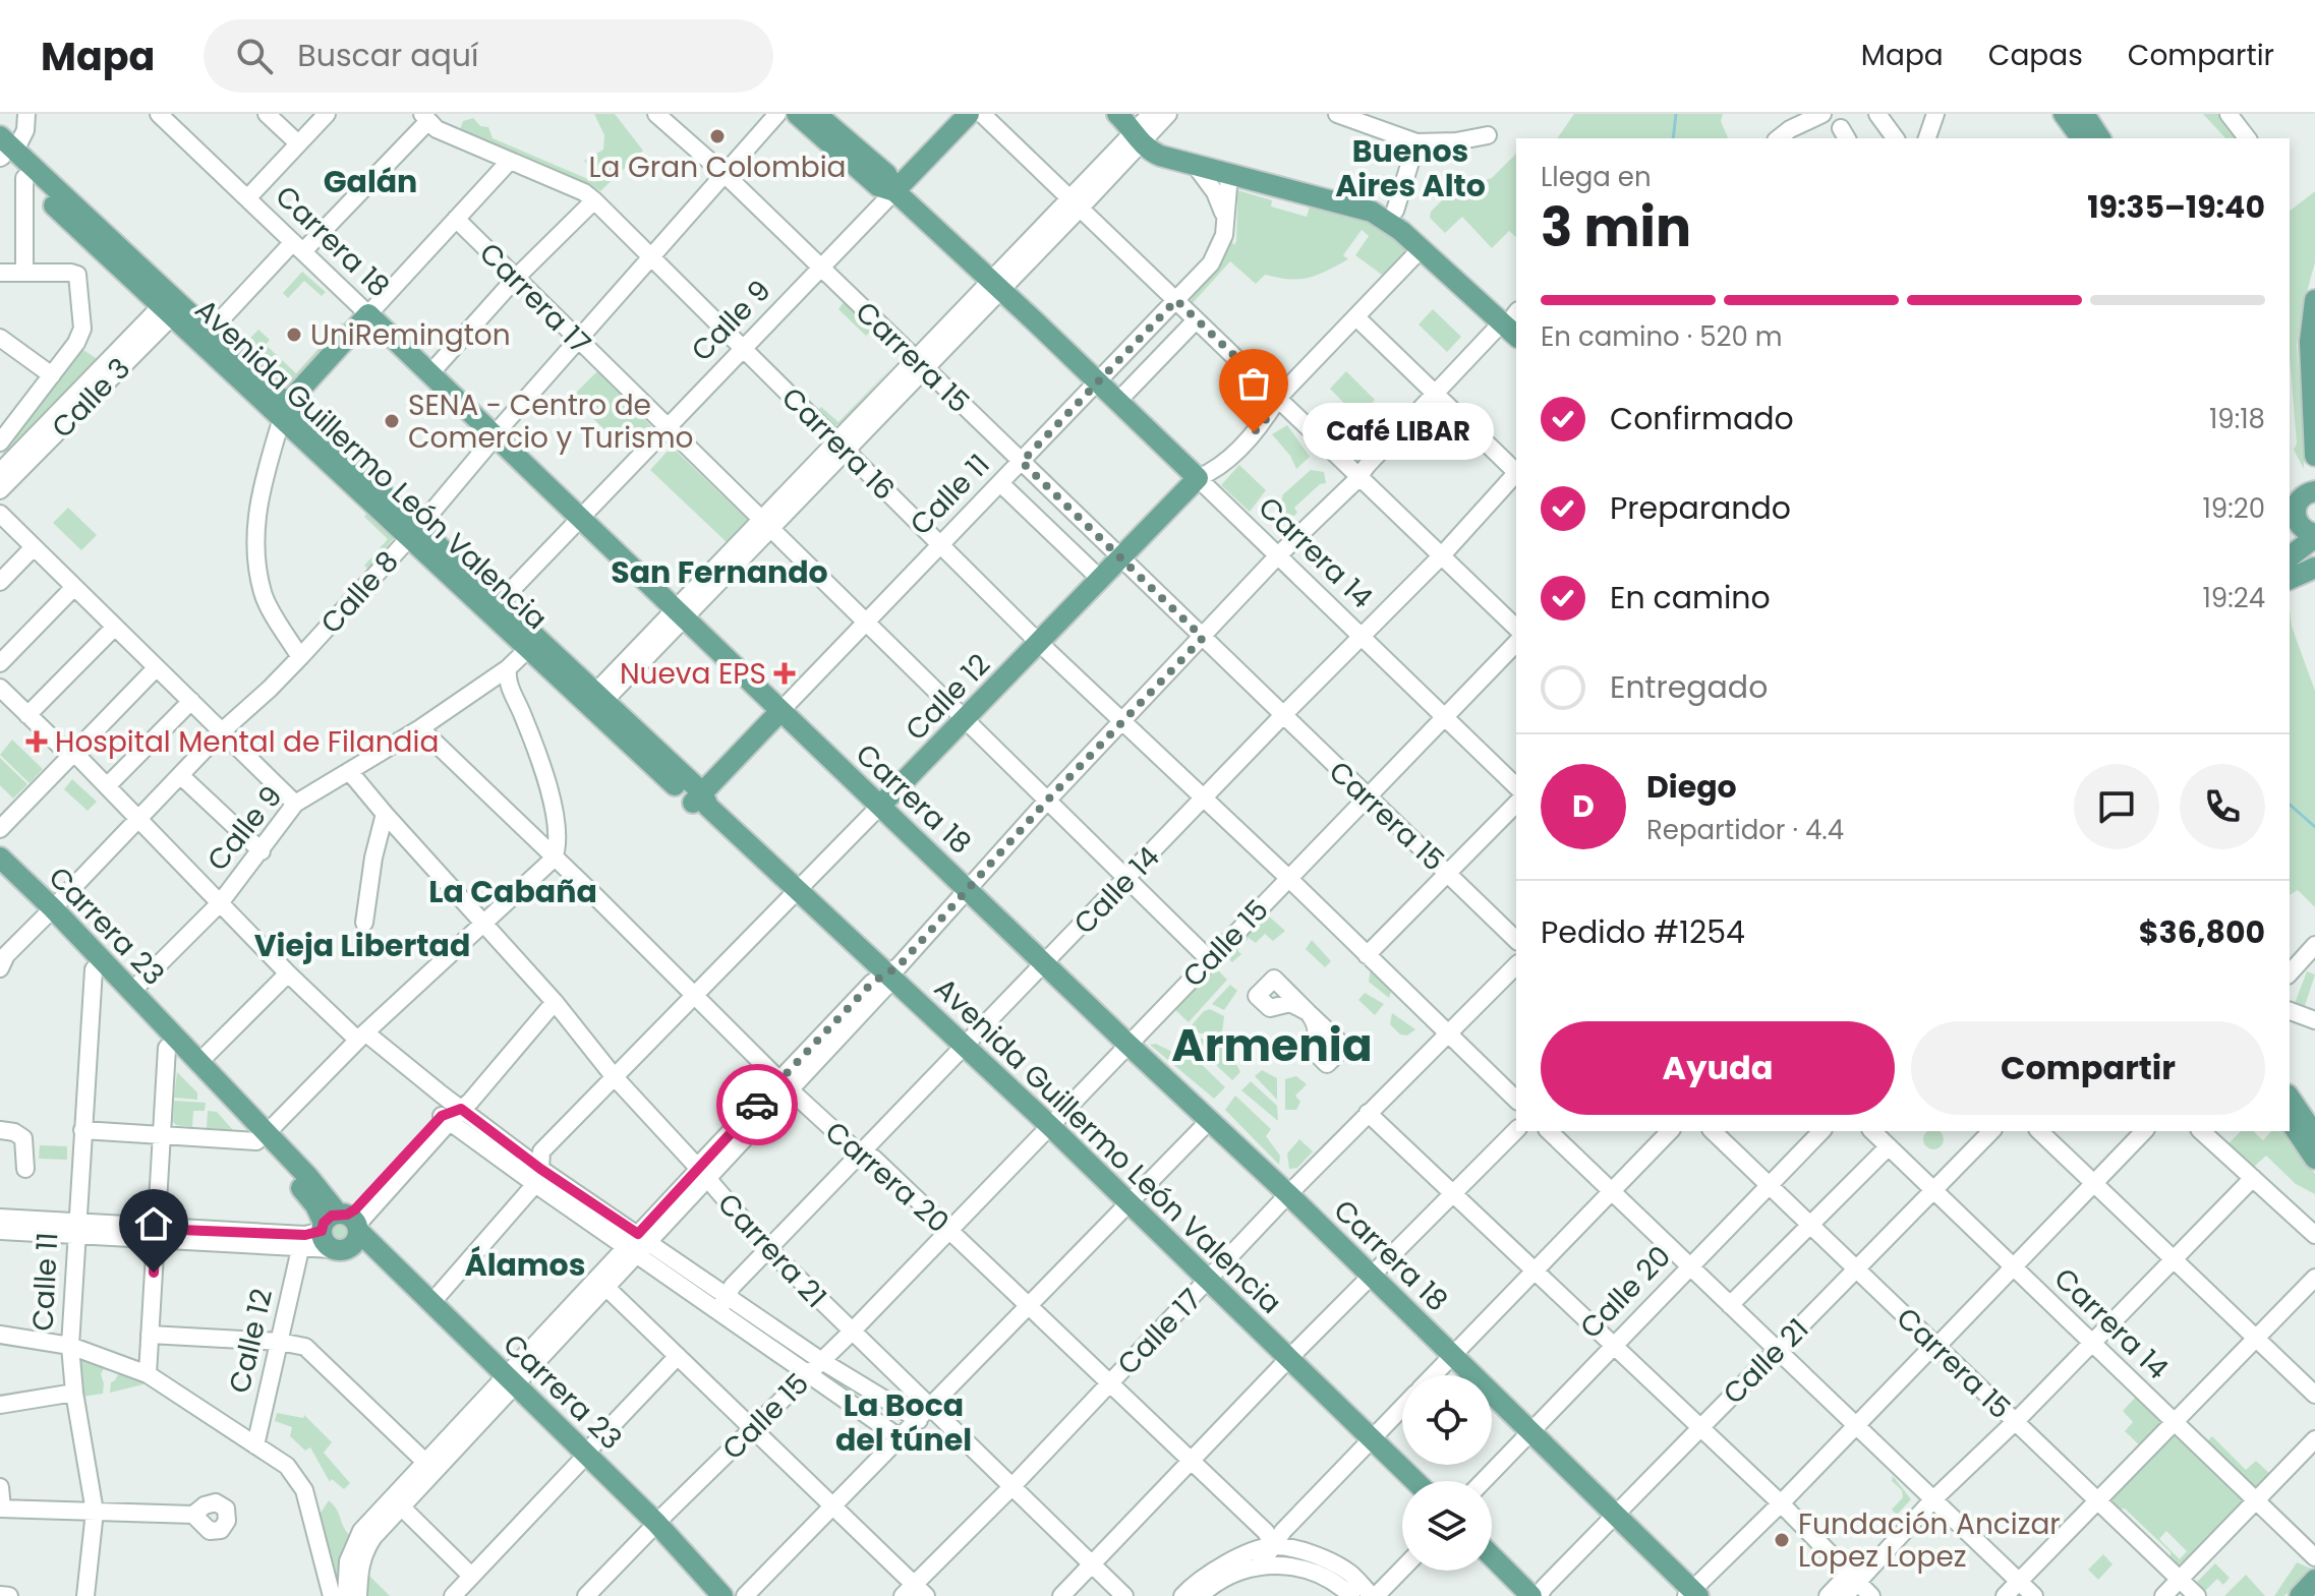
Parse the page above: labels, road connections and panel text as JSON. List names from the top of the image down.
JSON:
{
  "streets": {
    "main road": [
      "Carrera 18",
      "Calle 9",
      "Avenida Guillermo León Valencia",
      "Calle 11",
      "Carrera 14",
      "Calle 12",
      "Carrera 23"
    ],
    "street": [
      "Carrera 17",
      "Carrera 15",
      "Calle 3",
      "Carrera 16",
      "Calle 8",
      "Calle 14",
      "Calle 15",
      "Carrera 20",
      "Carrera 21",
      "Calle 20",
      "Calle 17",
      "Calle 21"
    ]
  },
  "crossings": [
    ["Carrera 18", "Calle 9"],
    ["Carrera 18", "Calle 11"],
    ["Carrera 18", "Calle 8"],
    ["Carrera 18", "Calle 12"],
    ["Carrera 18", "Calle 14"],
    ["Carrera 18", "Calle 15"],
    ["Carrera 18", "Calle 20"],
    ["Carrera 18", "Calle 17"],
    ["Carrera 18", "Calle 21"],
    ["Carrera 17", "Calle 9"],
    ["Carrera 17", "Calle 11"],
    ["Carrera 17", "Calle 8"],
    ["Carrera 17", "Calle 12"],
    ["Carrera 17", "Calle 14"],
    ["Carrera 17", "Calle 15"],
    ["Calle 9", "Carrera 15"],
    ["Calle 9", "Carrera 16"],
    ["Calle 9", "Avenida Guillermo León Valencia"],
    ["Calle 9", "Carrera 14"],
    ["Calle 9", "Carrera 23"],
    ["Calle 9", "Carrera 20"],
    ["Calle 9", "Carrera 21"],
    ["Carrera 15", "Calle 11"],
    ["Carrera 15", "Calle 8"],
    ["Carrera 15", "Calle 12"],
    ["Carrera 15", "Calle 14"],
    ["Carrera 15", "Calle 15"],
    ["Carrera 15", "Calle 20"],
    ["Carrera 15", "Calle 21"],
    ["Calle 3", "Avenida Guillermo León Valencia"],
    ["Carrera 16", "Calle 11"],
    ["Carrera 16", "Calle 8"],
    ["Carrera 16", "Calle 12"],
    ["Carrera 16", "Calle 14"],
    ["Carrera 16", "Calle 15"],
    ["Carrera 16", "Calle 17"],
    ["Avenida Guillermo León Valencia", "Calle 11"],
    ["Avenida Guillermo León Valencia", "Calle 8"],
    ["Avenida Guillermo León Valencia", "Calle 12"],
    ["Avenida Guillermo León Valencia", "Calle 14"],
    ["Avenida Guillermo León Valencia", "Calle 15"],
    ["Avenida Guillermo León Valencia", "Calle 17"],
    ["Calle 11", "Carrera 14"],
    ["Calle 11", "Carrera 23"],
    ["Carrera 14", "Calle 12"],
    ["Carrera 14", "Calle 14"],
    ["Carrera 14", "Calle 15"],
    ["Carrera 14", "Calle 21"],
    ["Calle 8", "Carrera 23"],
    ["Calle 12", "Carrera 23"],
    ["Calle 12", "Carrera 20"],
    ["Calle 12", "Carrera 21"],
    ["Calle 14", "Carrera 20"],
    ["Calle 14", "Carrera 21"],
    ["Carrera 23", "Calle 15"],
    ["Calle 15", "Carrera 20"],
    ["Calle 15", "Carrera 21"],
    ["Carrera 20", "Calle 17"],
    ["Carrera 21", "Calle 17"]
  ],
  "districts": [
    "Buenos Aires Alto",
    "Galán",
    "San Fernando",
    "La Cabaña",
    "Vieja Libertad",
    "Armenia",
    "Álamos",
    "La Boca del túnel"
  ],
  "places": {
    "other": [
      "La Gran Colombia",
      "UniRemington",
      "SENA - Centro de Comercio y Turismo",
      "Café LIBAR",
      "Fundación Ancizar Lopez Lopez"
    ],
    "health": ["Nueva EPS", "Hospital Mental de Filandia"]
  },
  "page": {
    "header": "Mapa",
    "search": "Buscar aquí",
    "nav": ["Mapa", "Capas", "Compartir"],
    "heading": ["3 min", "Llega en", "19:35–19:40"],
    "panel": [
      "Diego",
      "Repartidor · 4.4",
      "Pedido #1254",
      "$36,800"
    ],
    "bar": "En camino · 520 m",
    "list": [
      ["Confirmado", "19:18"],
      ["Preparando", "19:20"],
      ["En camino", "19:24"],
      "Entregado"
    ],
    "bubble": "Café LIBAR",
    "round": "D",
    "buttons": ["Ayuda", "Compartir"]
  }
}
